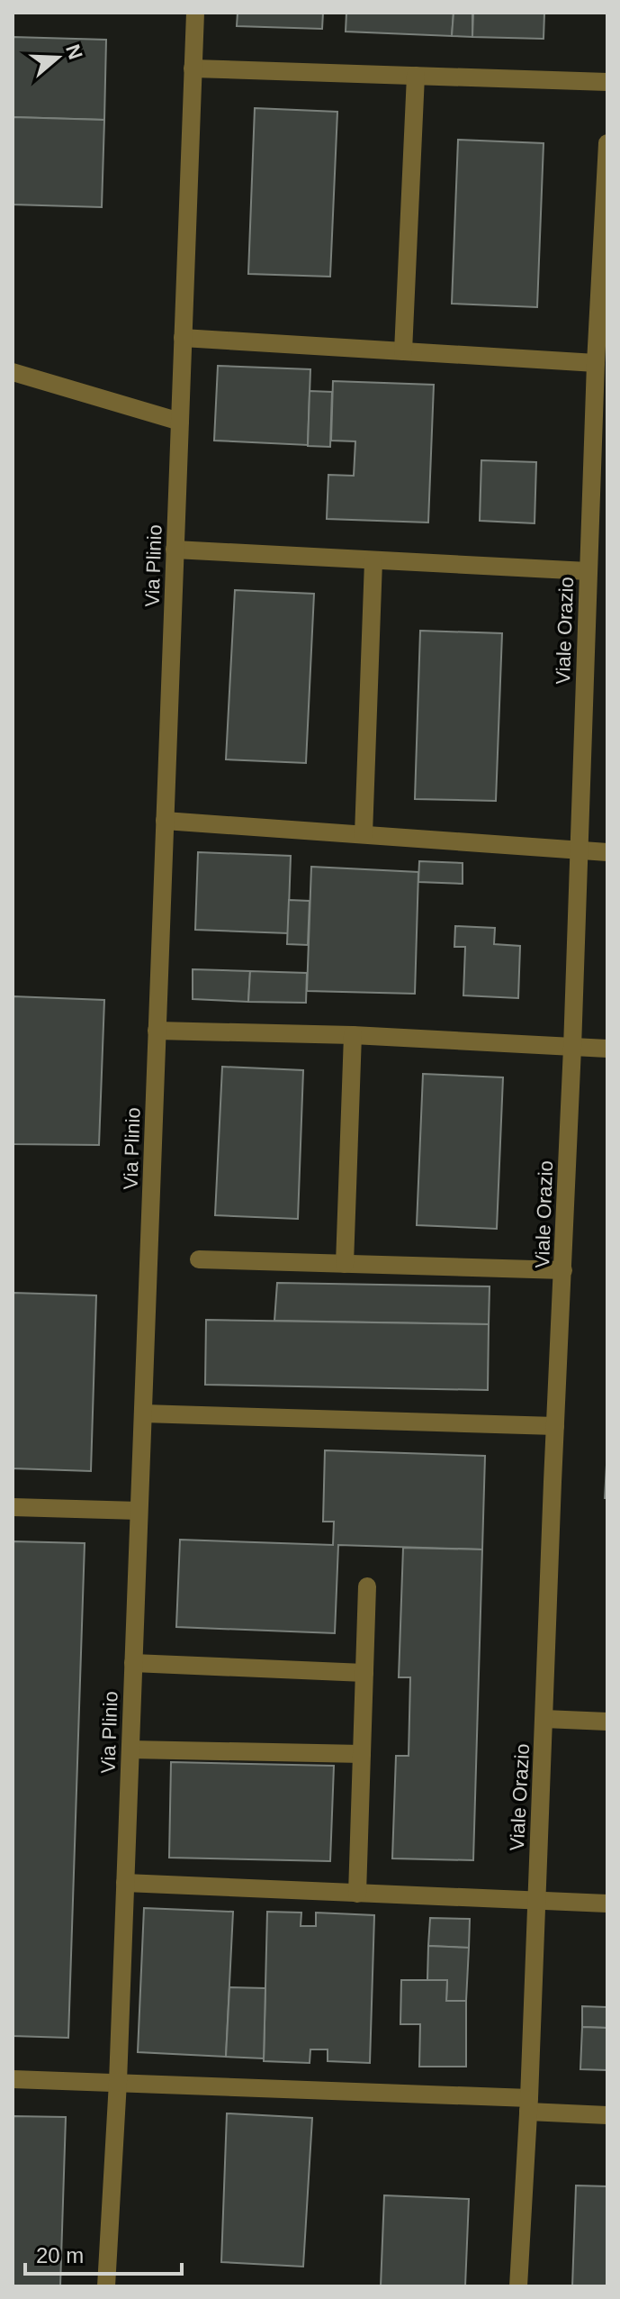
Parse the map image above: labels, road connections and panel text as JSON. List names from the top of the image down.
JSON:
{
  "streets": {
    "street": ["Via Plinio", "Viale Orazio"]
  },
  "scale_bar": "20 m",
  "north": "right"
}
